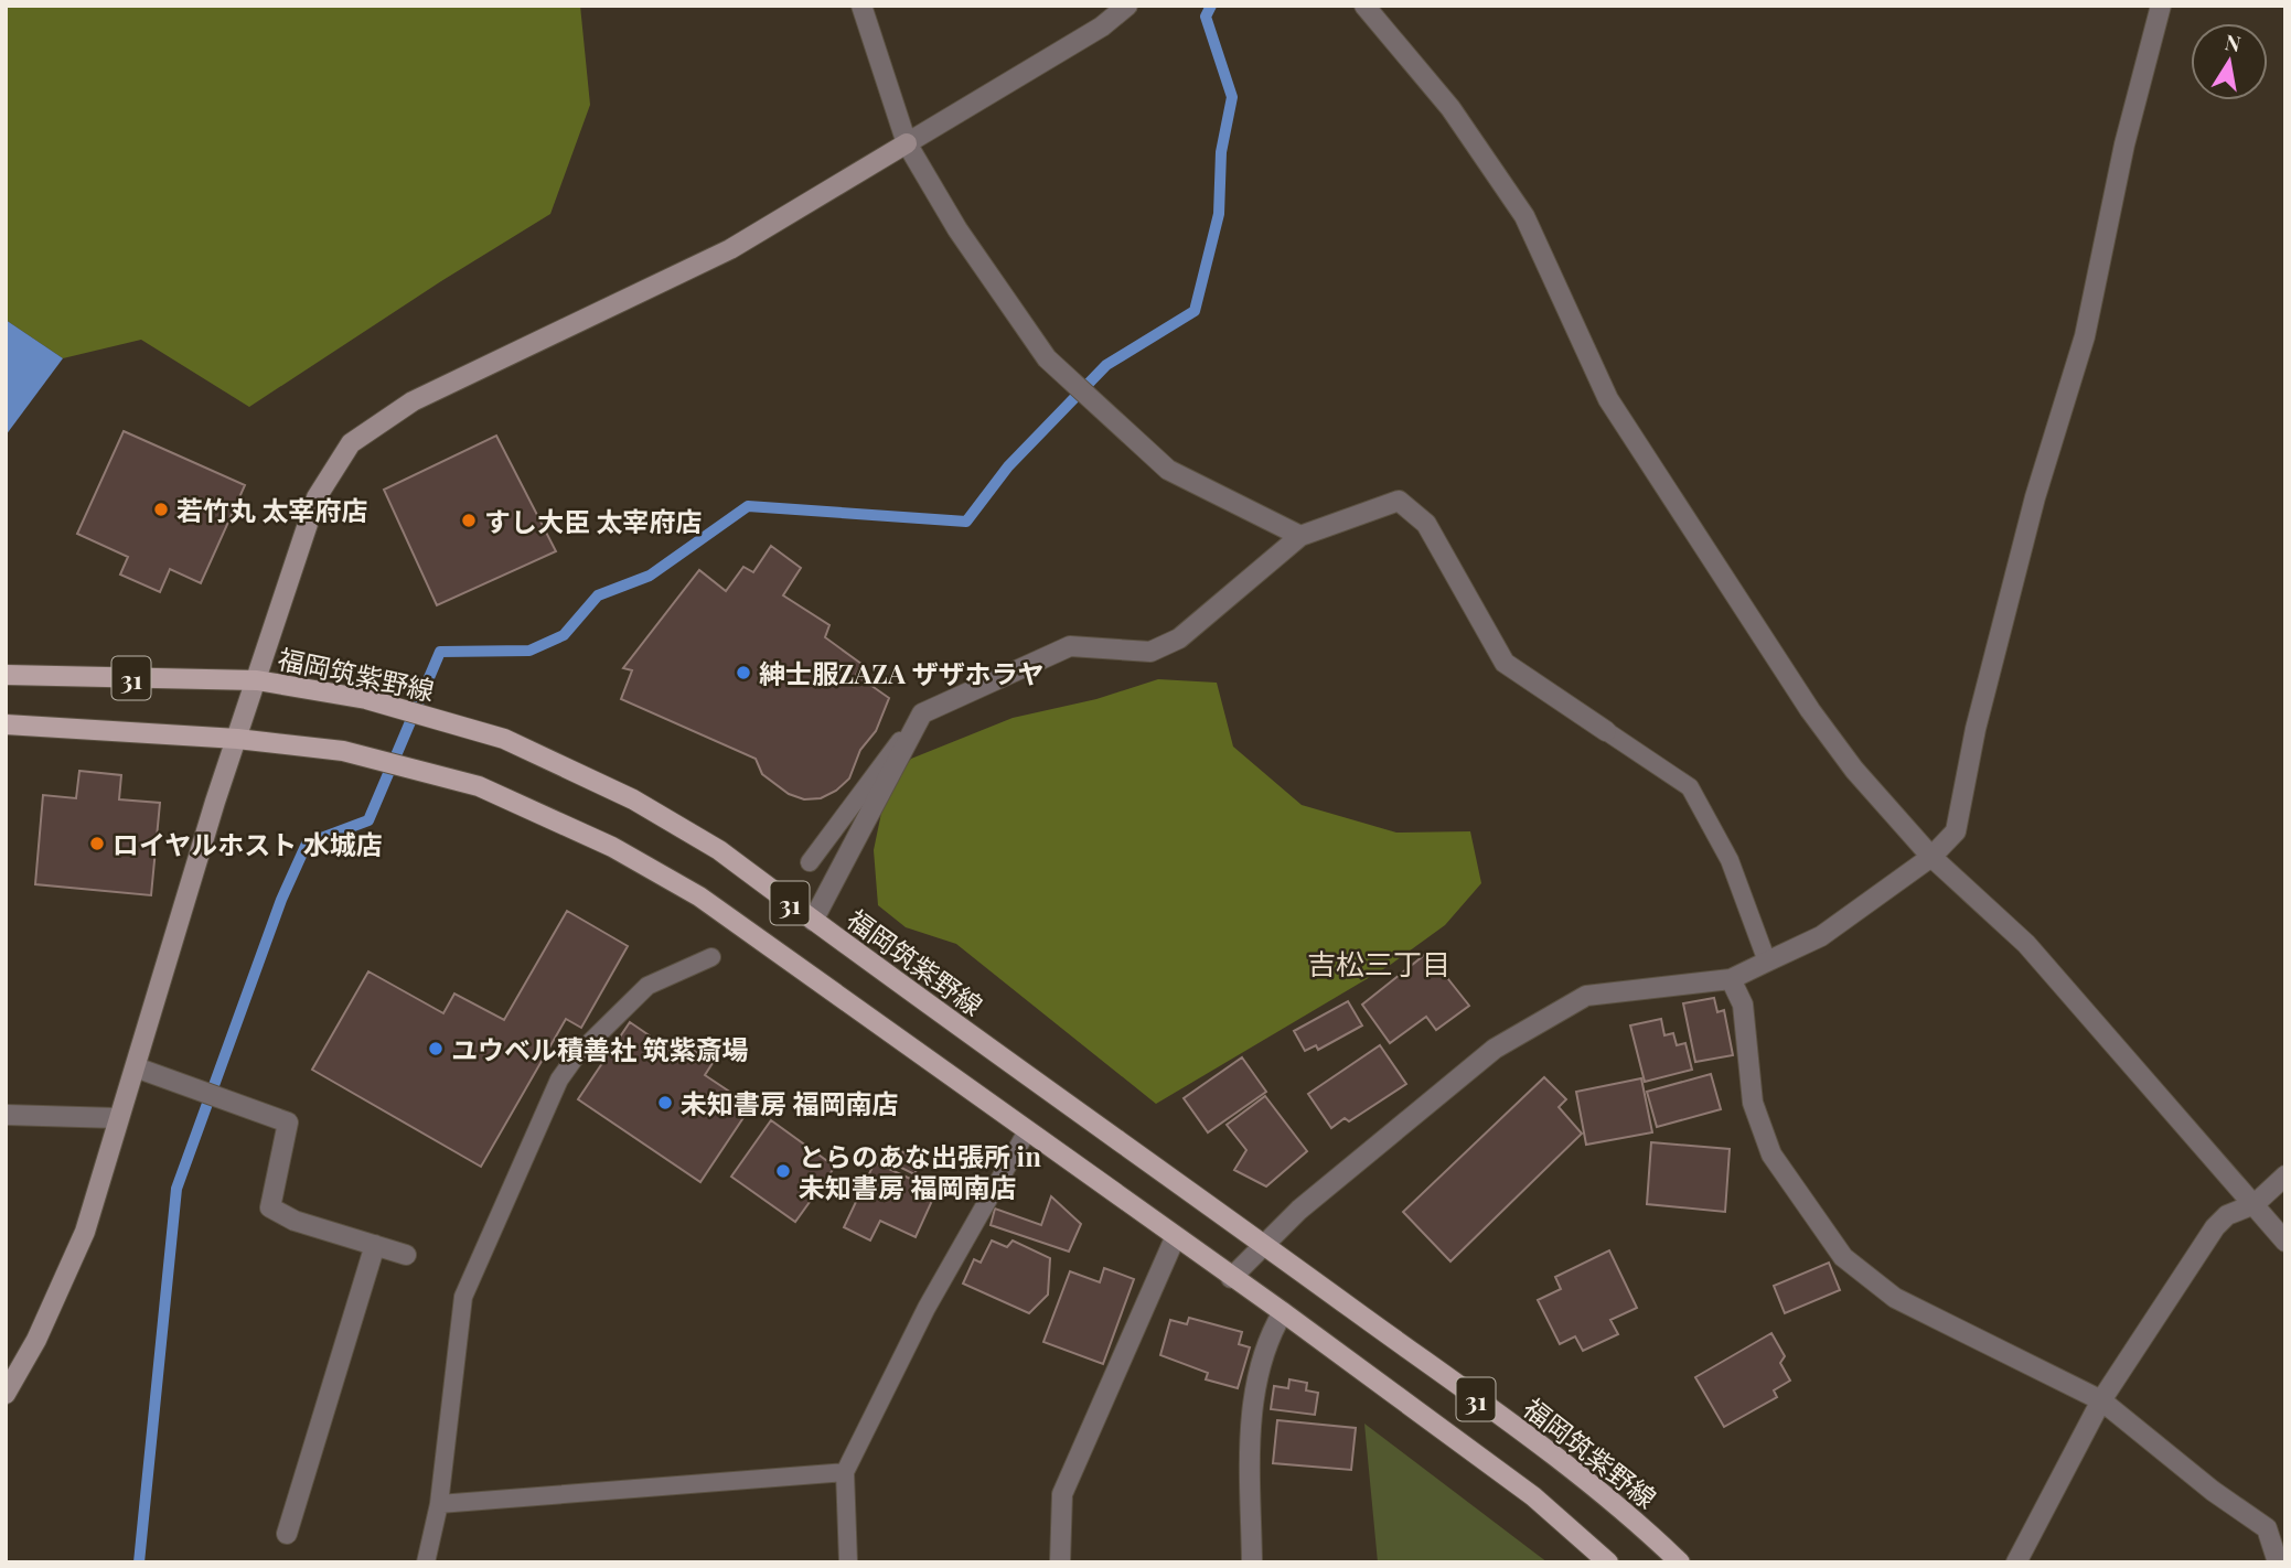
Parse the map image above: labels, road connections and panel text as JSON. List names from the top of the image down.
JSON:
{
  "streets": {
    "main road": ["福岡筑紫野線", "31"]
  },
  "districts": ["吉松三丁目"],
  "places": [
    "若竹丸 太宰府店",
    "すし大臣 太宰府店",
    "紳士服ZAZA ザザホラヤ",
    "ロイヤルホスト 水城店",
    "ユウベル積善社 筑紫斎場",
    "未知書房 福岡南店",
    "とらのあな出張所 in 未知書房 福岡南店"
  ],
  "north": "top"
}
